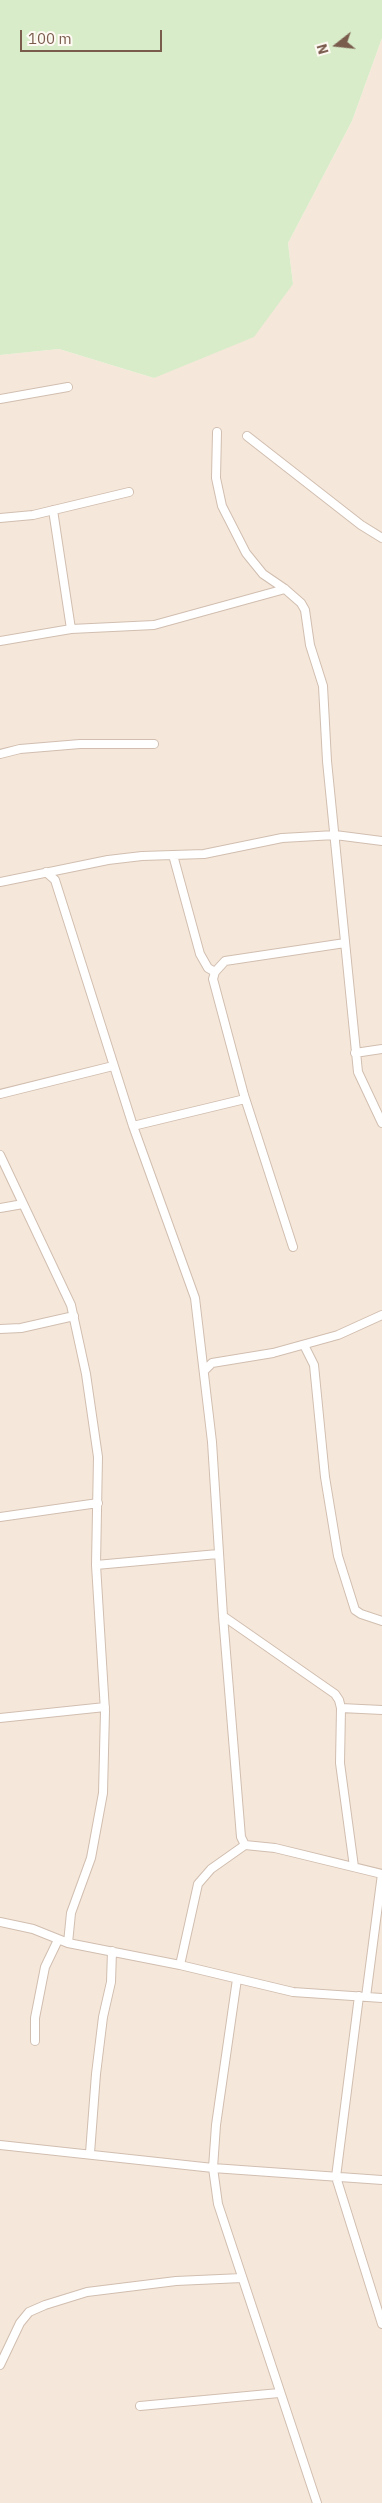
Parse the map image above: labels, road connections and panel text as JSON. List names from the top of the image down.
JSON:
{
  "scale_bar": "100 m",
  "north": "left"
}
